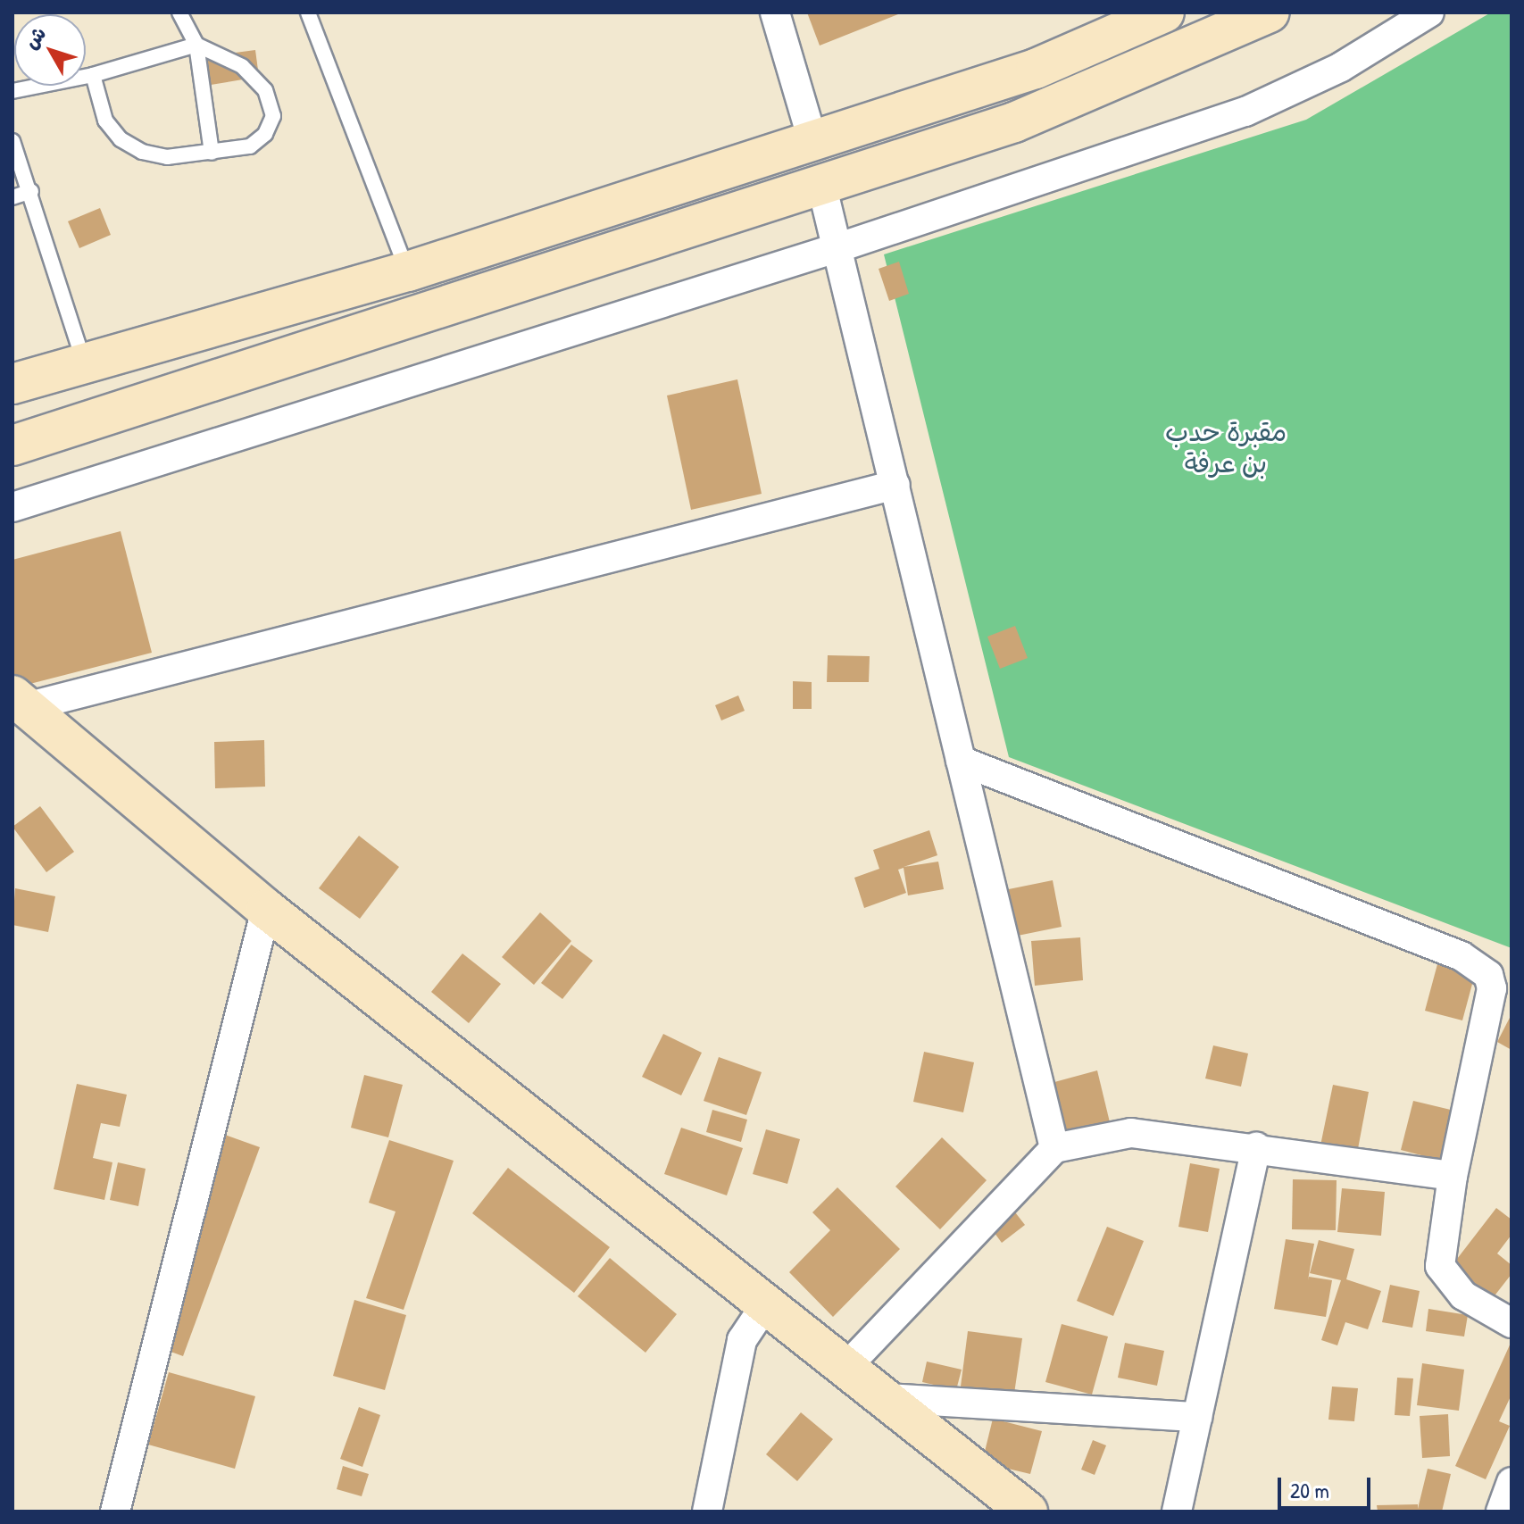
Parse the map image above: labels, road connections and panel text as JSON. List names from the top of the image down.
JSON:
{
  "parks": ["مقبرة حدب بن عرفة"],
  "scale_bar": "20 m",
  "north": "top left"
}
